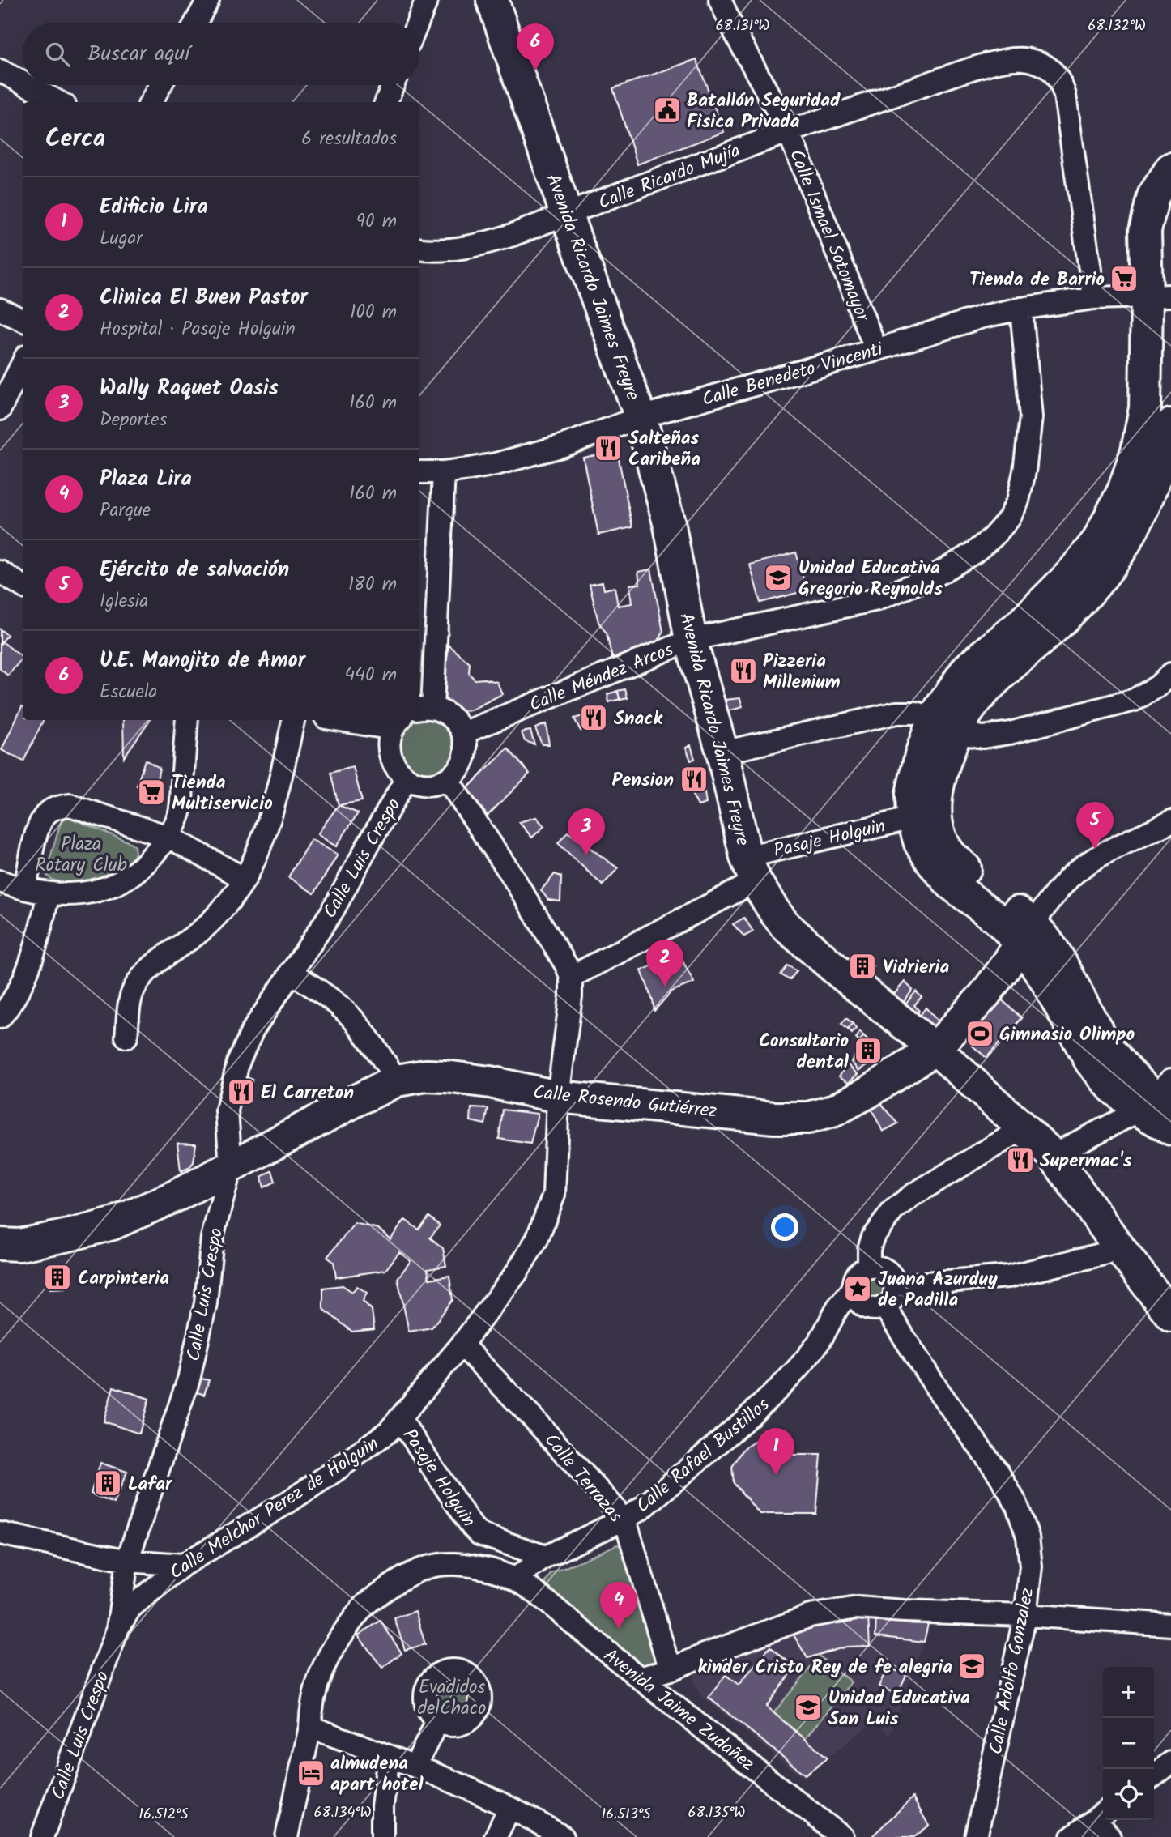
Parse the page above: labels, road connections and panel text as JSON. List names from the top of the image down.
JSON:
{
  "streets": {
    "street": [
      "Calle Ricardo Mujía",
      "Calle Ismael Sotomayor",
      "Avenida Ricardo Jaimes Freyre",
      "Calle Benedeto Vincenti",
      "Calle Méndez Arcos",
      "Pasaje Holguin",
      "Calle Luis Crespo",
      "Calle Rosendo Gutiérrez",
      "Calle Rafael Bustillos",
      "Calle Terrazas",
      "Calle Melchor Perez de Holguin",
      "Calle Adolfo Gonzalez",
      "Avenida Jaime Zudañez"
    ]
  },
  "crossings": [
    ["Calle Ricardo Mujía", "Calle Ismael Sotomayor"],
    ["Calle Ricardo Mujía", "Avenida Ricardo Jaimes Freyre"],
    ["Calle Ricardo Mujía", "Calle Benedeto Vincenti"],
    ["Calle Ismael Sotomayor", "Calle Benedeto Vincenti"],
    ["Avenida Ricardo Jaimes Freyre", "Calle Benedeto Vincenti"],
    ["Avenida Ricardo Jaimes Freyre", "Calle Méndez Arcos"],
    ["Avenida Ricardo Jaimes Freyre", "Pasaje Holguin"],
    ["Avenida Ricardo Jaimes Freyre", "Calle Rosendo Gutiérrez"],
    ["Calle Benedeto Vincenti", "Calle Méndez Arcos"],
    ["Pasaje Holguin", "Calle Rafael Bustillos"],
    ["Pasaje Holguin", "Calle Melchor Perez de Holguin"],
    ["Calle Luis Crespo", "Calle Rosendo Gutiérrez"],
    ["Calle Luis Crespo", "Calle Melchor Perez de Holguin"],
    ["Calle Rosendo Gutiérrez", "Calle Melchor Perez de Holguin"],
    ["Calle Rafael Bustillos", "Calle Terrazas"],
    ["Calle Rafael Bustillos", "Calle Adolfo Gonzalez"],
    ["Calle Rafael Bustillos", "Avenida Jaime Zudañez"],
    ["Calle Terrazas", "Calle Melchor Perez de Holguin"]
  ],
  "parks": ["Plaza Rotary Club", "Evadidos delChaco"],
  "places": {
    "public building": ["Batallón Seguridad Fisica Privada"],
    "supermarket": ["Tienda de Barrio", "Tienda Multiservicio"],
    "restaurant": [
      "Salteñas Caribeña",
      "Pizzeria Millenium",
      "Snack",
      "Pension",
      "El Carreton",
      "Supermac's"
    ],
    "school or university": ["Unidad Educativa Gregorio Reynolds", "kinder Cristo Rey de fe alegria", "Unidad Educativa San Luis"],
    "building": [
      "Vidrieria",
      "Consultorio dental",
      "Carpinteria",
      "Lafar"
    ],
    "sports": ["Gimnasio Olimpo"],
    "place": ["Juana Azurduy de Padilla"],
    "hotel": ["almudena apart hotel"]
  },
  "page": {
    "search": "Buscar aquí",
    "pins": [
      "6",
      "5",
      "3",
      "2",
      "1",
      "4"
    ],
    "heading": ["Cerca", "6 resultados"],
    "list": [
      {
        "mark": "1",
        "name": "Edificio Lira",
        "note": "Lugar",
        "value": "90 m"
      },
      {
        "mark": "2",
        "name": "Clinica El Buen Pastor",
        "note": "Hospital · Pasaje Holguin",
        "value": "100 m"
      },
      {
        "mark": "3",
        "name": "Wally Raquet Oasis",
        "note": "Deportes",
        "value": "160 m"
      },
      {
        "mark": "4",
        "name": "Plaza Lira",
        "note": "Parque",
        "value": "160 m"
      },
      {
        "mark": "5",
        "name": "Ejército de salvación",
        "note": "Iglesia",
        "value": "180 m"
      },
      {
        "mark": "6",
        "name": "U.E. Manojito de Amor",
        "note": "Escuela",
        "value": "440 m"
      }
    ],
    "map_buttons": ["+", "−"]
  },
  "coordinates": [
    "68.131°W",
    "68.132°W",
    "68.134°W",
    "68.135°W",
    "16.512°S",
    "16.513°S"
  ]
}
